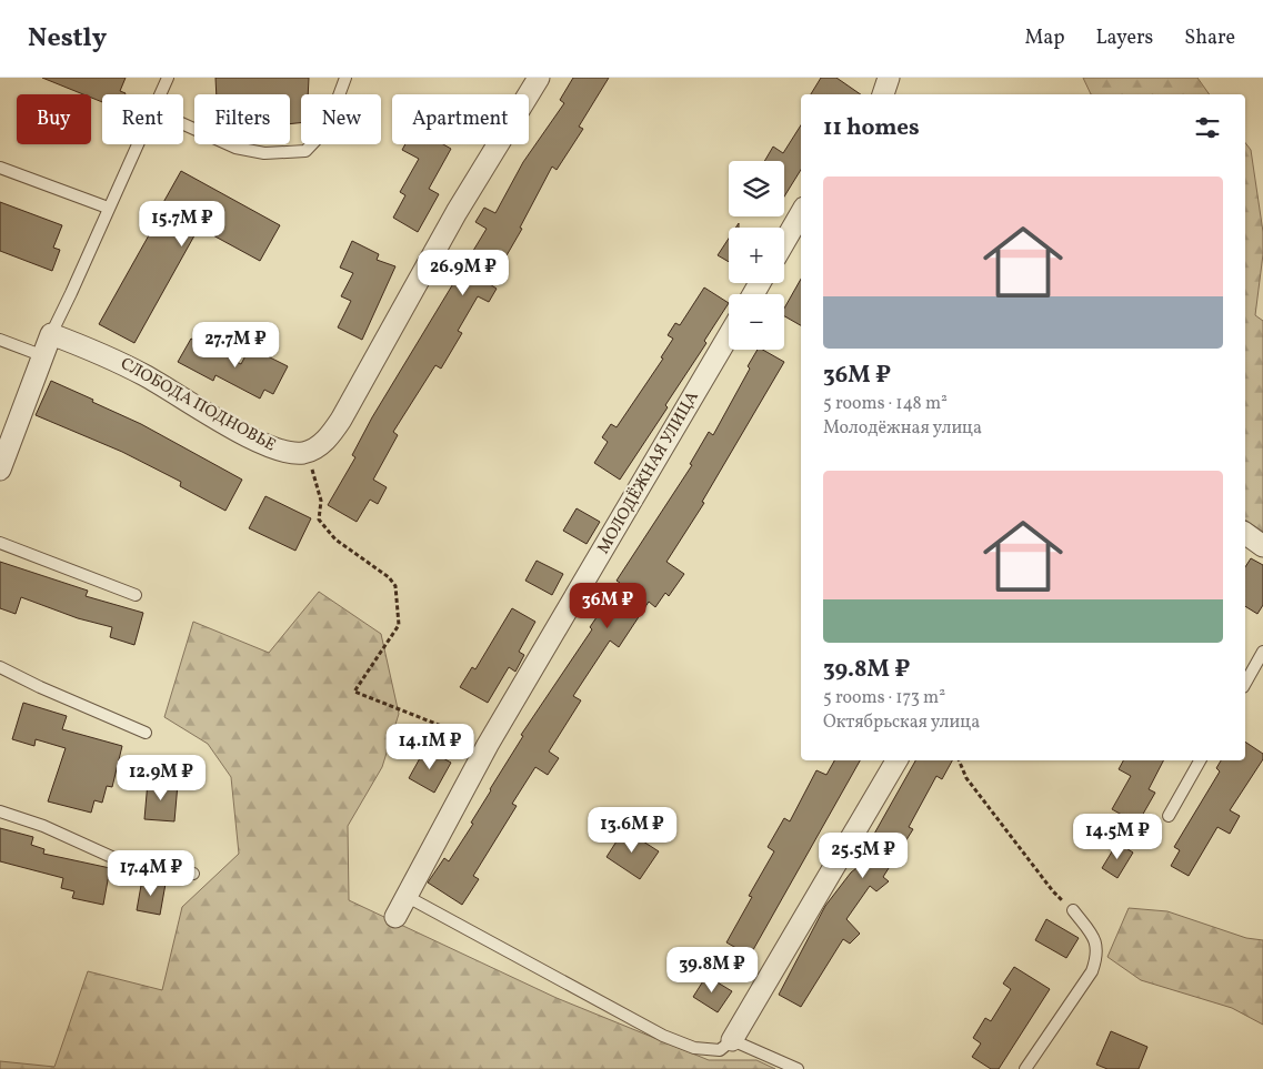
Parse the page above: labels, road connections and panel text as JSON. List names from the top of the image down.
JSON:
{
  "streets": {
    "street": ["СЛОБОДА ПОДНОВЬЕ", "МОЛОДЁЖНАЯ УЛИЦА"]
  },
  "page": {
    "header": "Nestly",
    "nav": ["Map", "Layers", "Share"],
    "chip": [
      "Buy",
      "Rent",
      "Filters",
      "New",
      "Apartment"
    ],
    "heading": "11 homes",
    "map_buttons": ["+", "−"],
    "list": [
      {
        "name": "36M ₽",
        "note": "5 rooms · 148 m² · Молодёжная улица"
      },
      {
        "name": "39.8M ₽",
        "note": "5 rooms · 173 m² · Октябрьская улица"
      }
    ],
    "price": [
      "15.7M ₽",
      "26.9M ₽",
      "27.7M ₽",
      "36M ₽",
      "14.1M ₽",
      "12.9M ₽",
      "13.6M ₽",
      "14.5M ₽",
      "25.5M ₽",
      "17.4M ₽",
      "39.8M ₽"
    ]
  }
}
